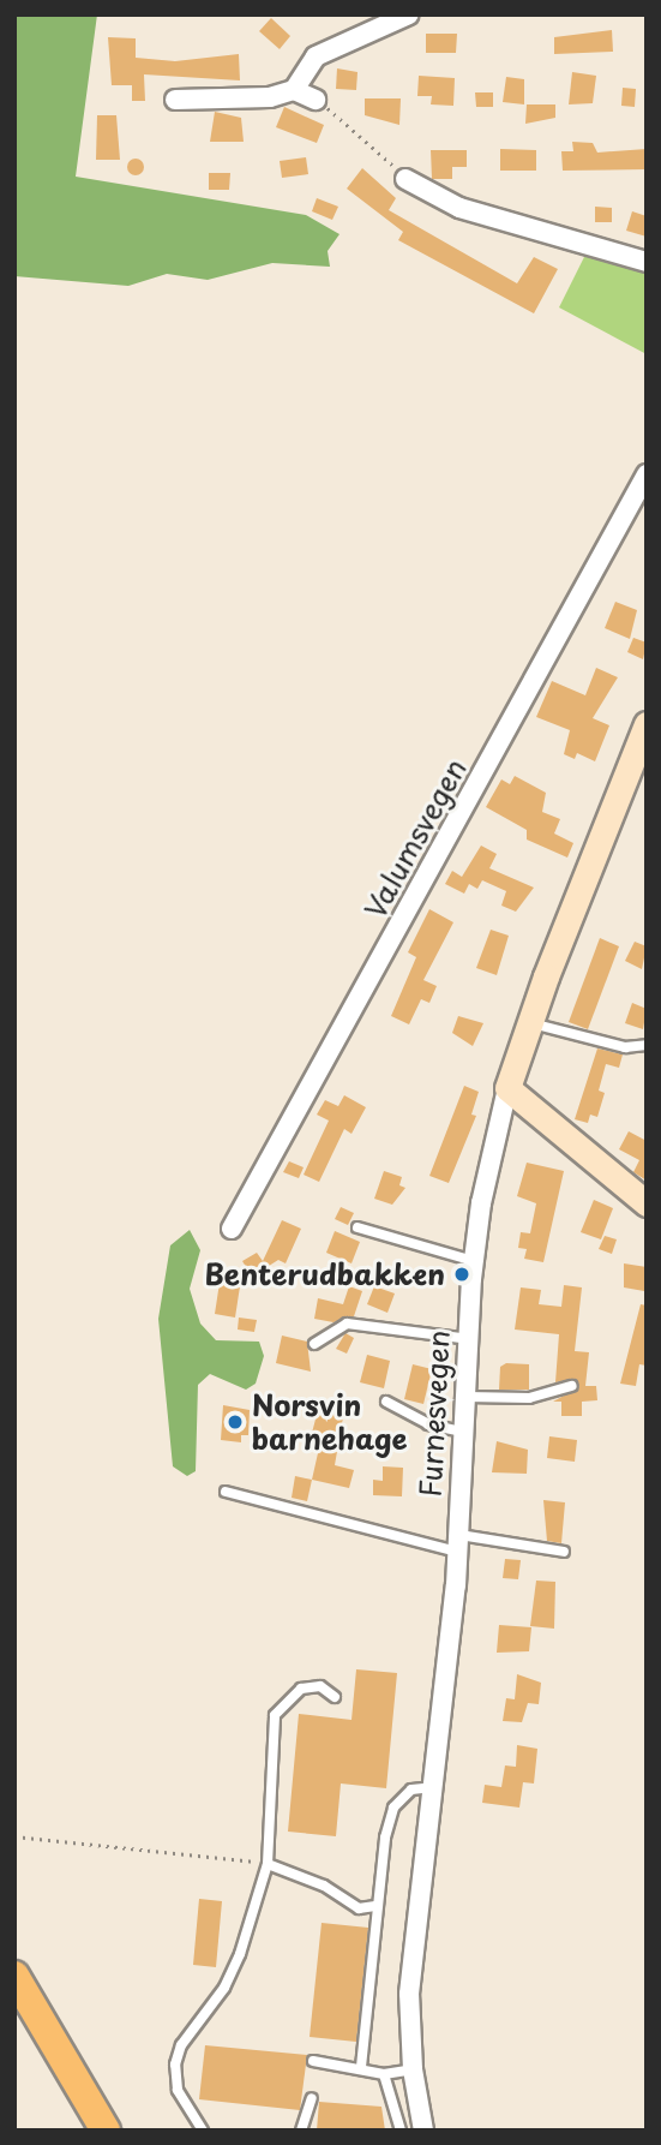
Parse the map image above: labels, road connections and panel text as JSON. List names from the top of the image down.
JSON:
{
  "streets": {
    "main road": ["Furnesvegen"],
    "street": ["Valumsvegen"]
  },
  "places": ["Benterudbakken", "Norsvin barnehage"]
}
